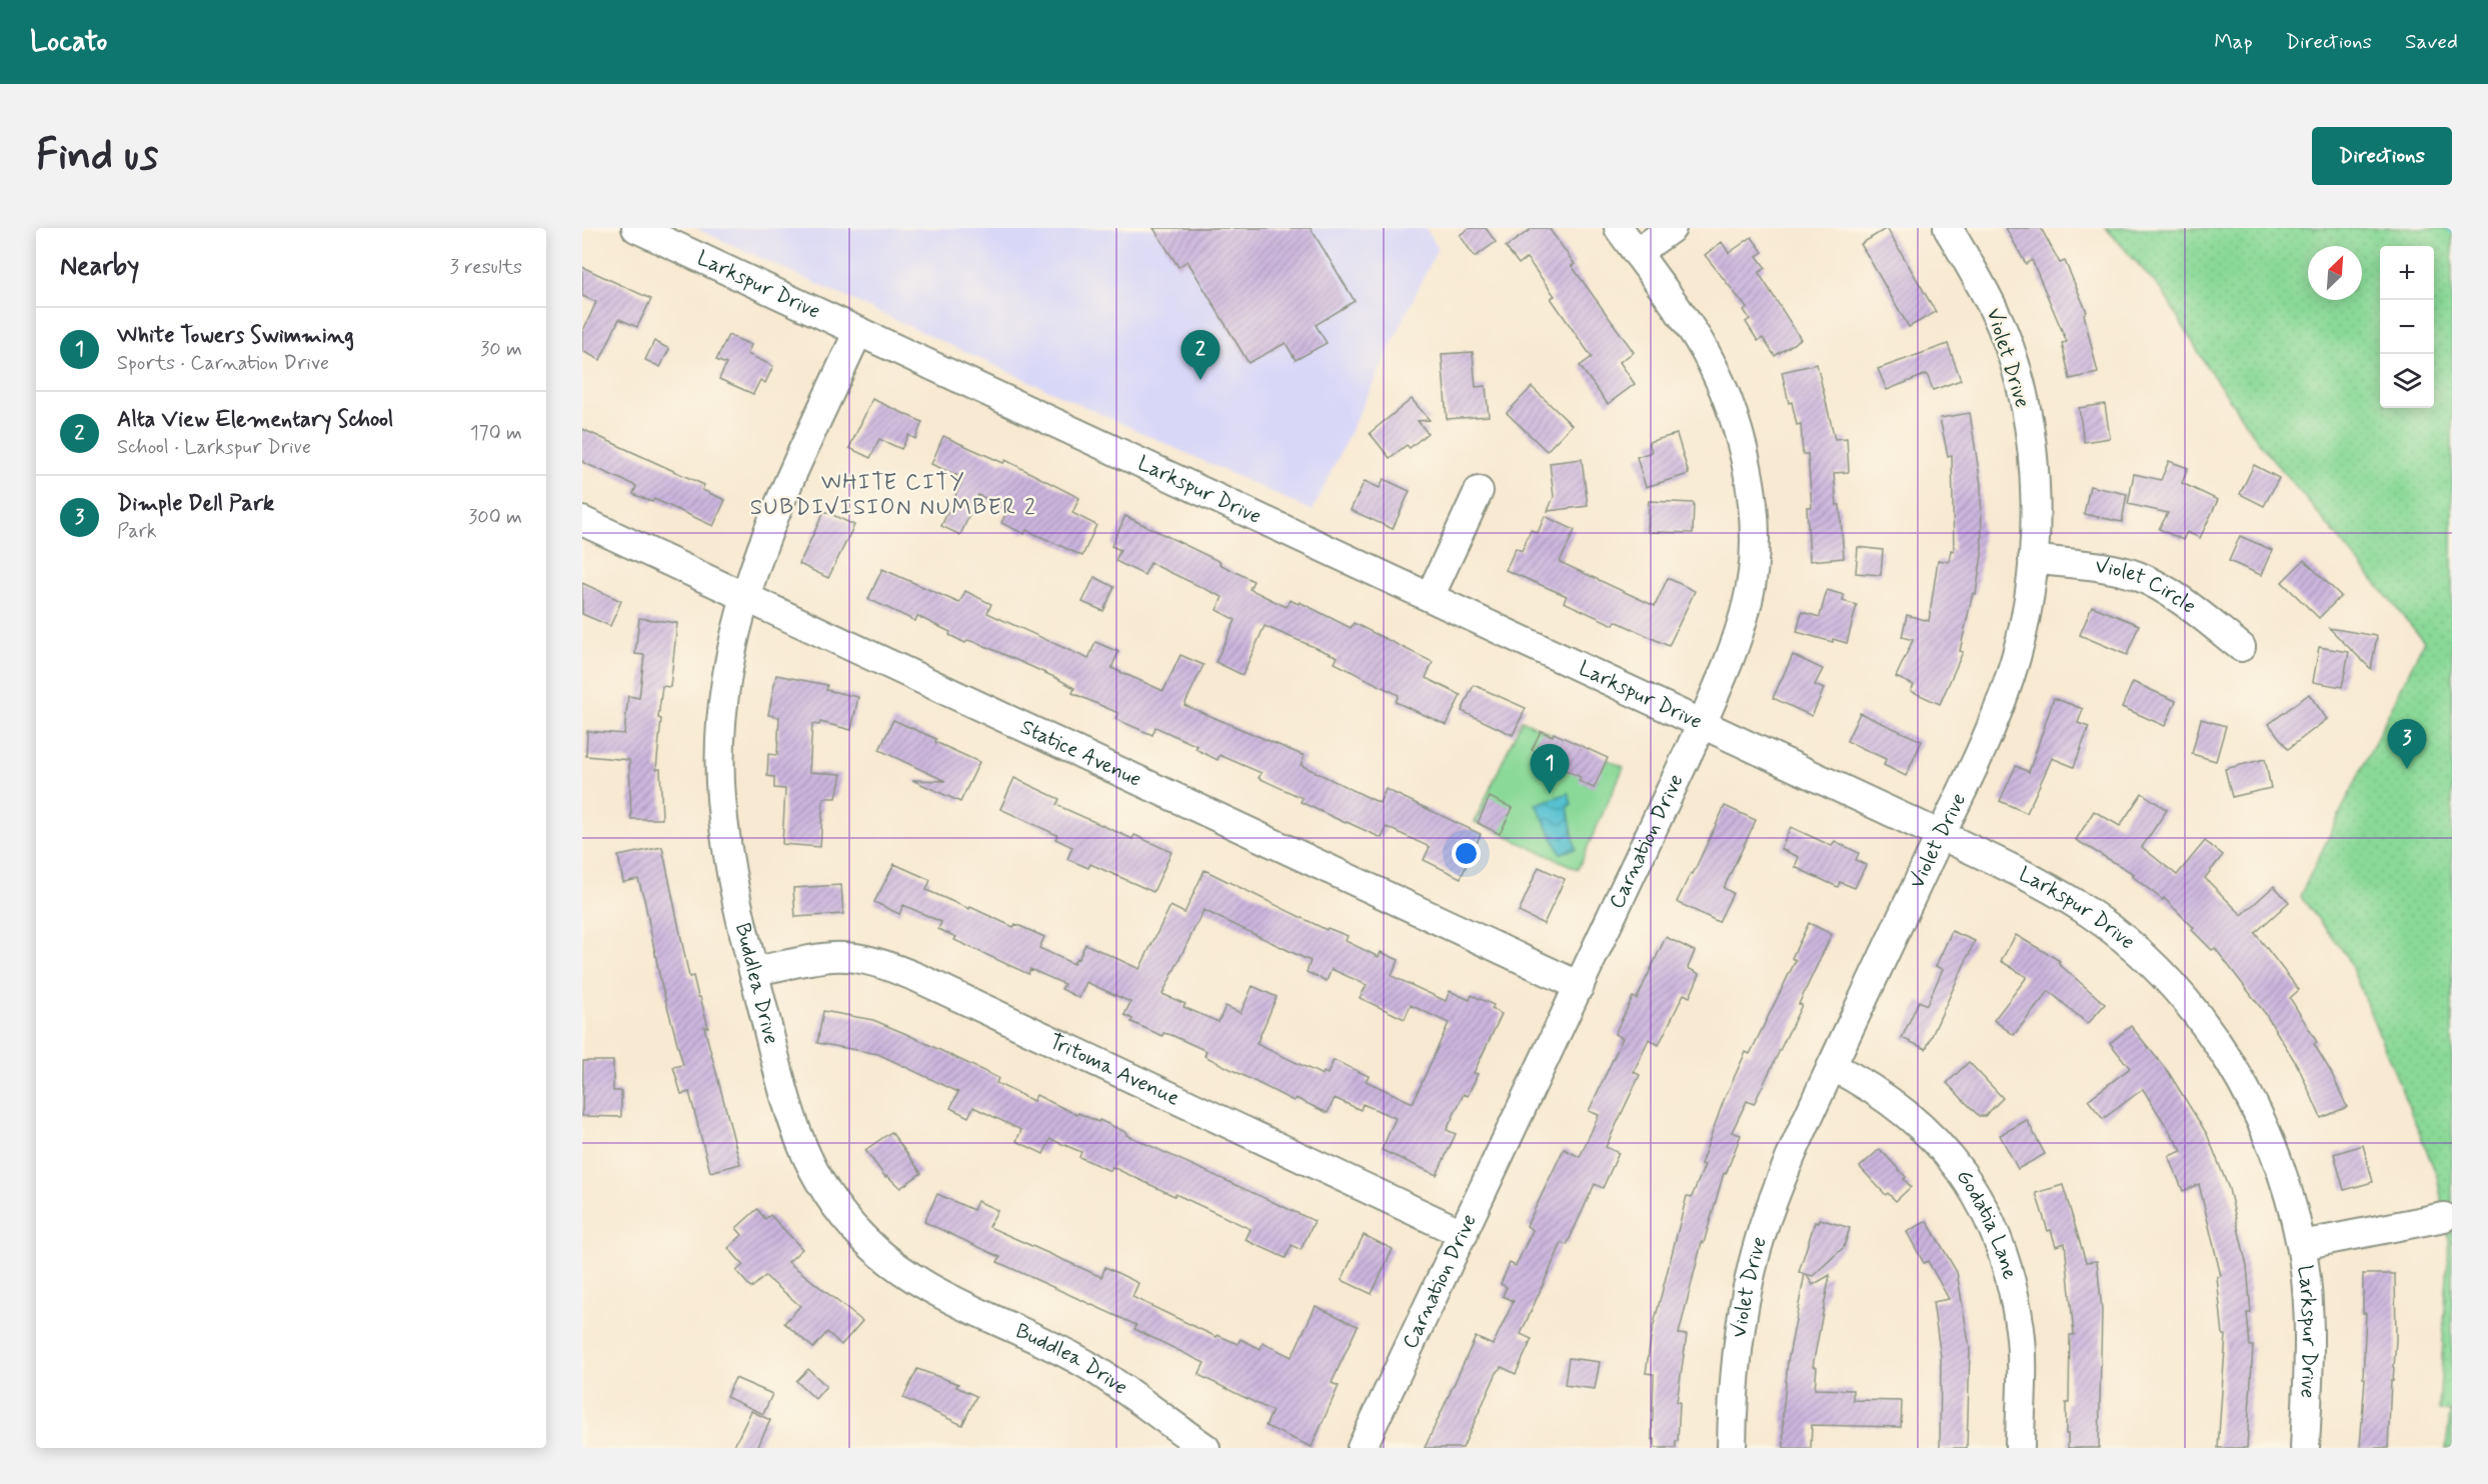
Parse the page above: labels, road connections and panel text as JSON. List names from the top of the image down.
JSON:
{
  "streets": {
    "street": [
      "Larkspur Drive",
      "Violet Drive",
      "Violet Circle",
      "Statice Avenue",
      "Carnation Drive",
      "Buddlea Drive",
      "Tritoma Avenue",
      "Godatia Lane"
    ]
  },
  "crossings": [
    ["Larkspur Drive", "Violet Drive"],
    ["Larkspur Drive", "Carnation Drive"],
    ["Larkspur Drive", "Buddlea Drive"],
    ["Violet Drive", "Violet Circle"],
    ["Violet Drive", "Godatia Lane"],
    ["Statice Avenue", "Carnation Drive"],
    ["Statice Avenue", "Buddlea Drive"],
    ["Carnation Drive", "Tritoma Avenue"],
    ["Buddlea Drive", "Tritoma Avenue"]
  ],
  "districts": ["WHITE CITY SUBDIVISION NUMBER 2"],
  "north": "top right",
  "page": {
    "header": "Locato",
    "nav": ["Map", "Directions", "Saved"],
    "buttons": "Directions",
    "title": "Find us",
    "heading": ["Nearby", "3 results"],
    "map_buttons": ["+", "−"],
    "list": [
      {
        "mark": "1",
        "name": "White Towers Swimming",
        "note": "Sports · Carnation Drive",
        "value": "30 m"
      },
      {
        "mark": "2",
        "name": "Alta View Elementary School",
        "note": "School · Larkspur Drive",
        "value": "170 m"
      },
      {
        "mark": "3",
        "name": "Dimple Dell Park",
        "note": "Park",
        "value": "300 m"
      }
    ],
    "pins": ["2", "3", "1"]
  }
}
